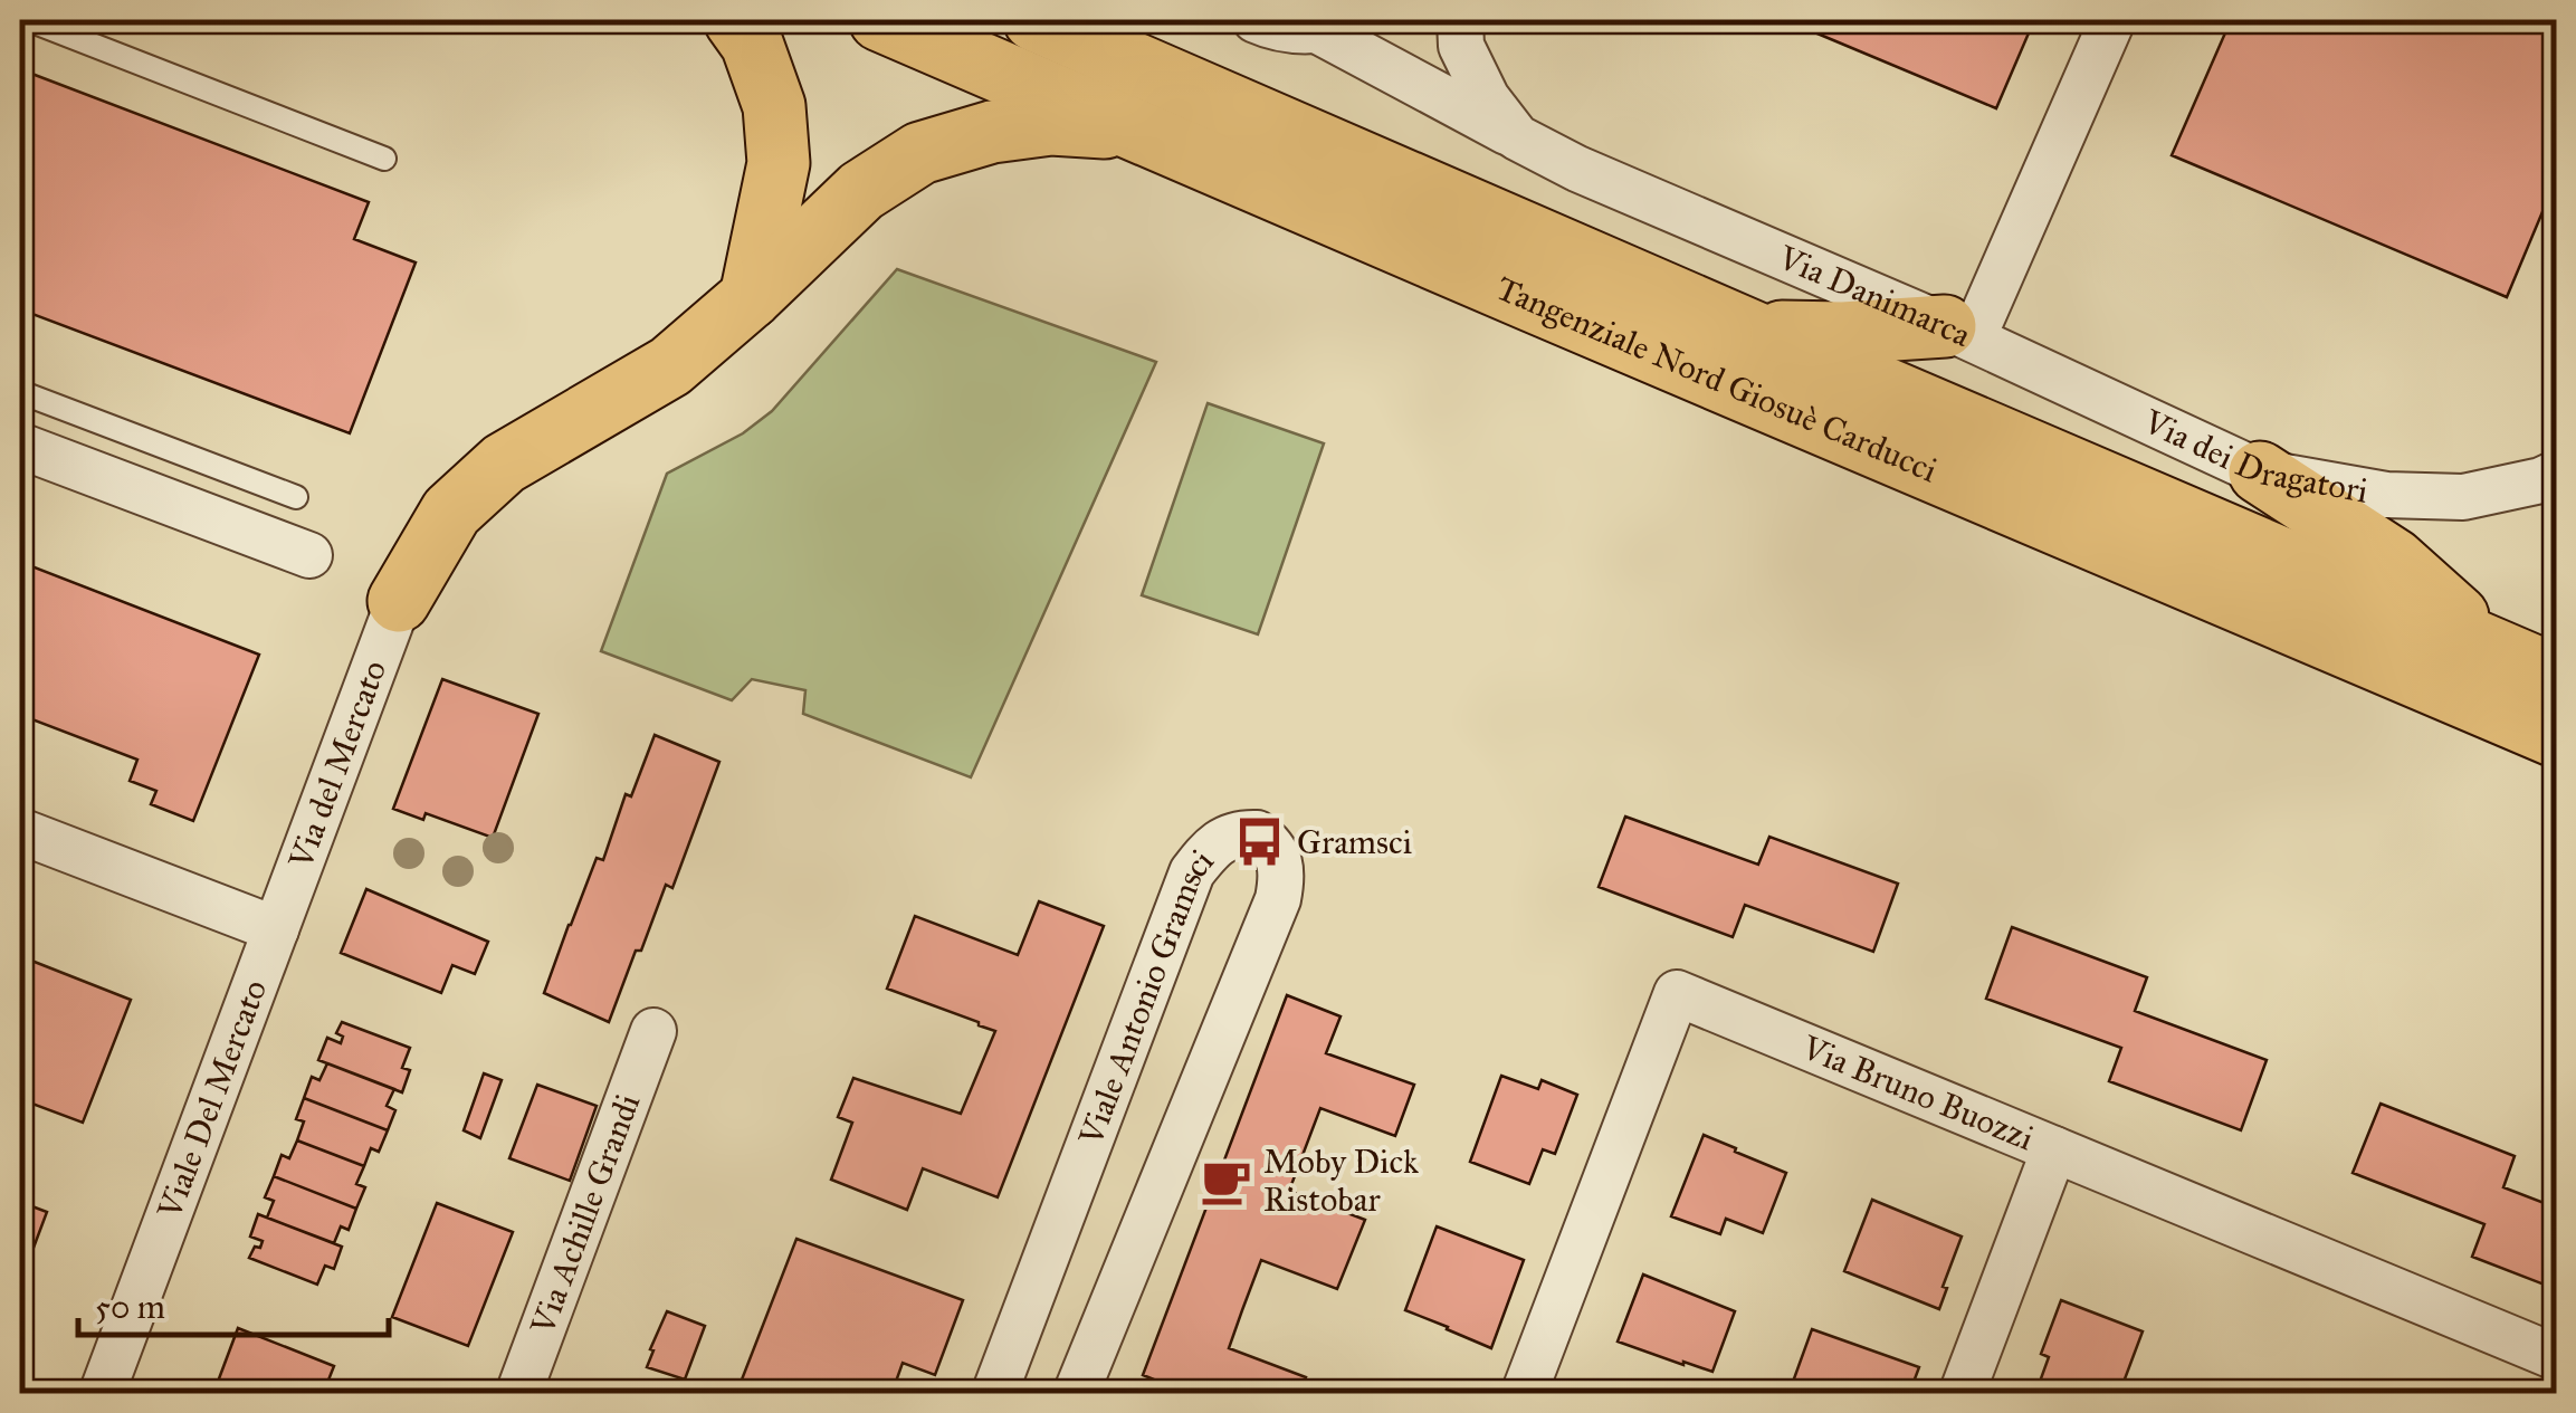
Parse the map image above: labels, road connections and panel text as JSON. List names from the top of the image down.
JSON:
{
  "streets": {
    "highway": ["Tangenziale Nord Giosuè Carducci"],
    "street": [
      "Via Danimarca",
      "Via dei Dragatori",
      "Via del Mercato",
      "Viale Antonio Gramsci",
      "Via Bruno Buozzi",
      "Viale Del Mercato",
      "Via Achille Grandi"
    ]
  },
  "crossings": [
    ["Via Danimarca", "Via dei Dragatori"],
    ["Via del Mercato", "Viale Del Mercato"]
  ],
  "places": {
    "bus stop": ["Gramsci"],
    "cafe": ["Moby Dick Ristobar"]
  },
  "scale_bar": "50 m"
}
